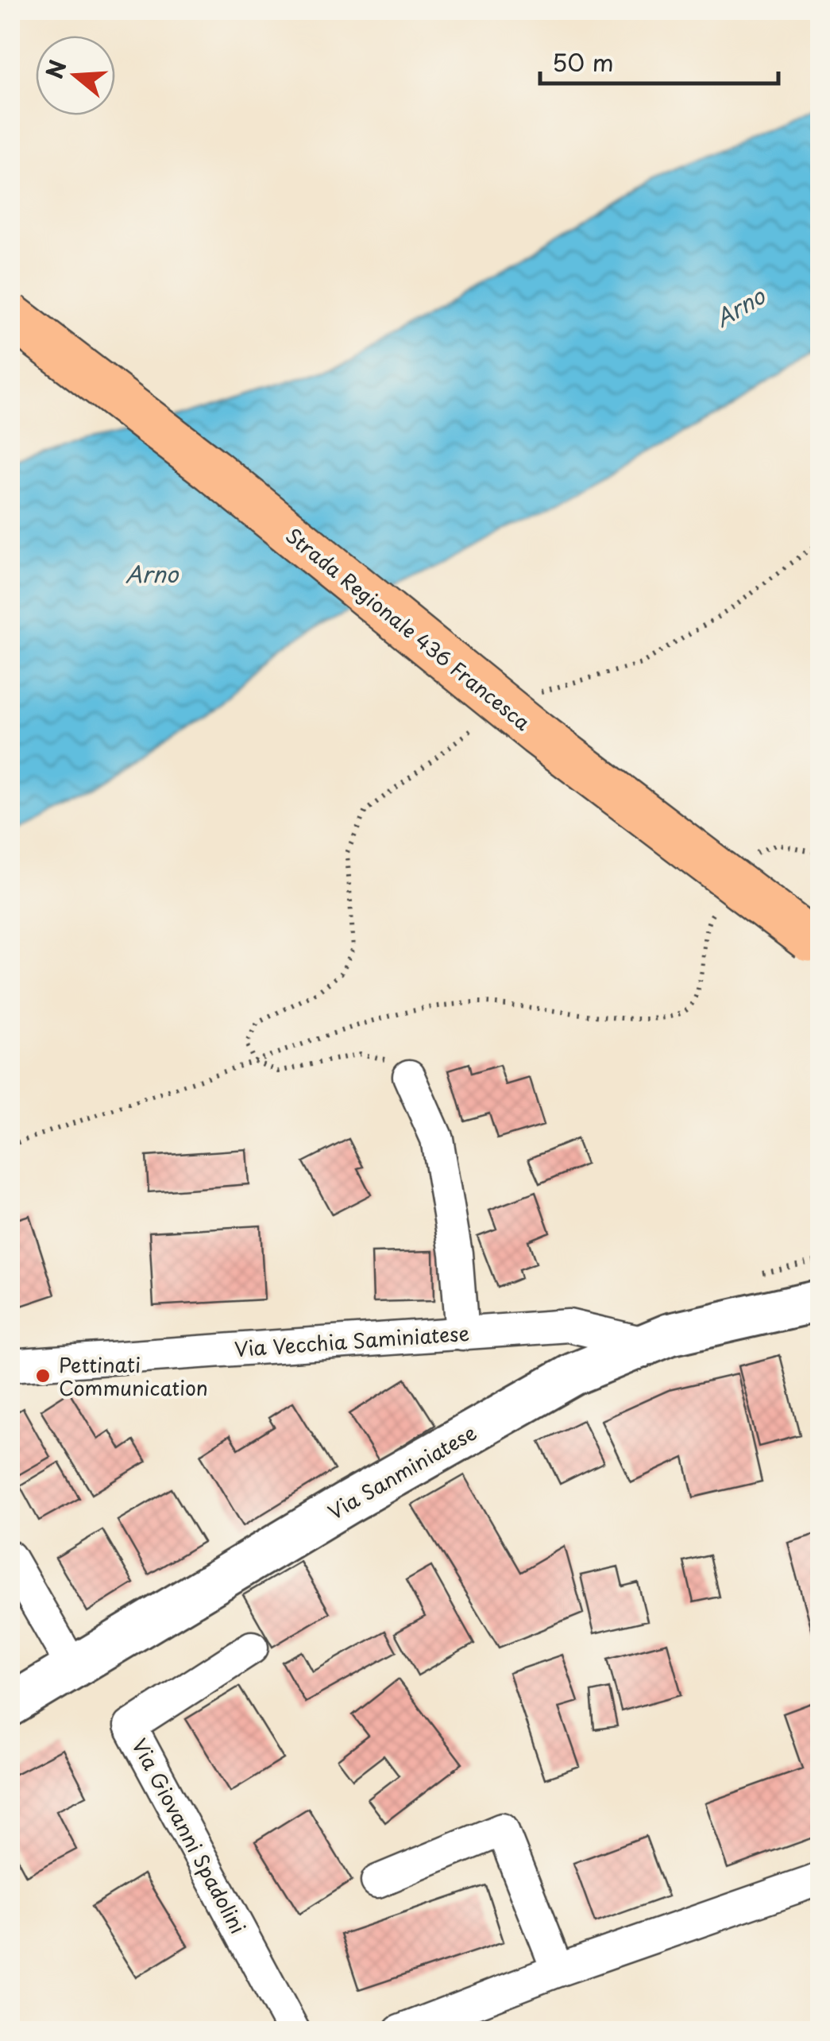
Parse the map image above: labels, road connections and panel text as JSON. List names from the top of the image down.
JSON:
{
  "streets": {
    "main road": ["Strada Regionale 436 Francesca"],
    "street": ["Via Vecchia Saminiatese", "Via Sanminiatese", "Via Giovanni Spadolini"]
  },
  "crossings": [
    ["Via Vecchia Saminiatese", "Via Sanminiatese"]
  ],
  "water": ["Arno"],
  "places": ["Pettinati Communication"],
  "scale_bar": "50 m",
  "north": "left"
}
